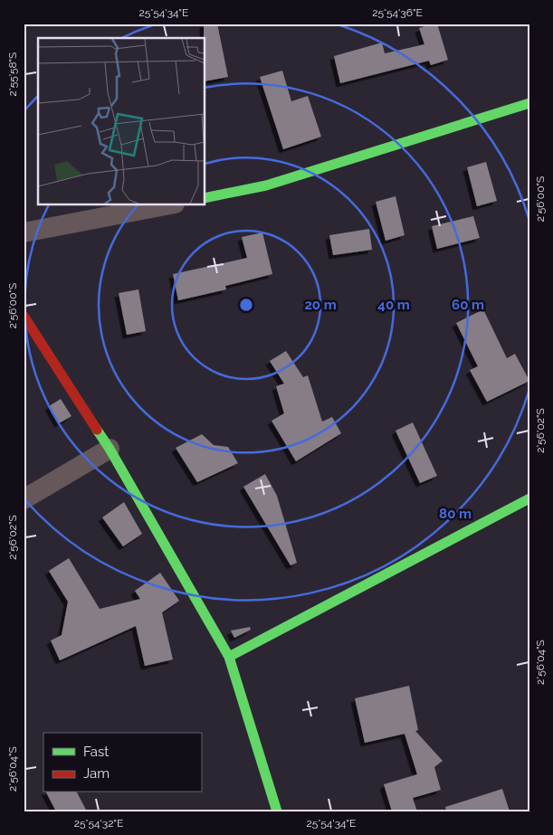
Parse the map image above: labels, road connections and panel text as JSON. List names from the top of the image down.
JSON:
{
  "legend": ["Fast", "Jam"],
  "coordinates": [
    "25°54'34\"E",
    "25°54'36\"E",
    "2°55'58\"S",
    "2°56'00\"S",
    "2°56'02\"S",
    "2°56'04\"S",
    "25°54'32\"E"
  ],
  "rings": [
    "20 m",
    "40 m",
    "60 m",
    "80 m"
  ]
}
